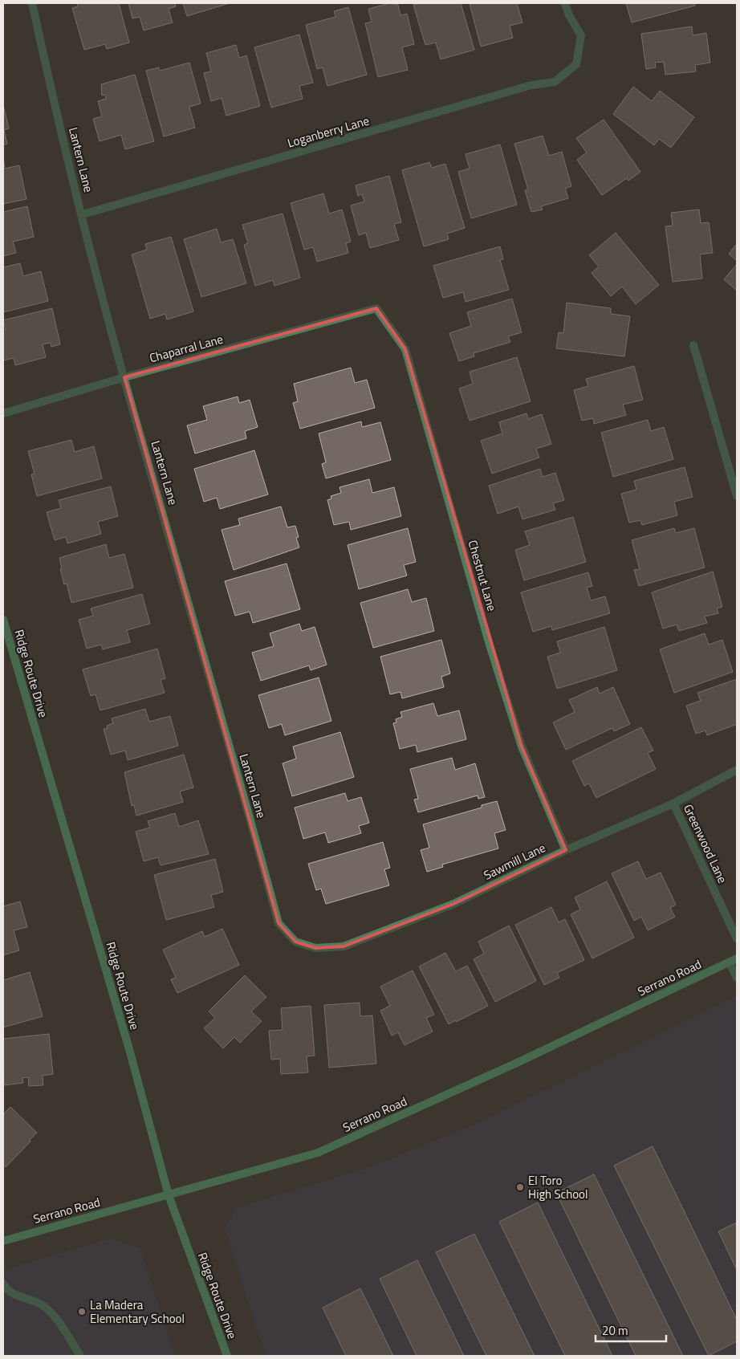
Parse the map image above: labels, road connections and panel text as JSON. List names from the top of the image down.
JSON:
{
  "streets": {
    "street": [
      "Loganberry Lane",
      "Lantern Lane",
      "Chaparral Lane",
      "Chestnut Lane",
      "Ridge Route Drive",
      "Greenwood Lane",
      "Sawmill Lane",
      "Serrano Road"
    ]
  },
  "crossings": [
    ["Loganberry Lane", "Lantern Lane"],
    ["Lantern Lane", "Chaparral Lane"],
    ["Lantern Lane", "Sawmill Lane"],
    ["Chaparral Lane", "Chestnut Lane"],
    ["Chestnut Lane", "Sawmill Lane"],
    ["Ridge Route Drive", "Serrano Road"],
    ["Greenwood Lane", "Sawmill Lane"]
  ],
  "places": ["El Toro High School", "La Madera Elementary School"],
  "scale_bar": "20 m"
}
